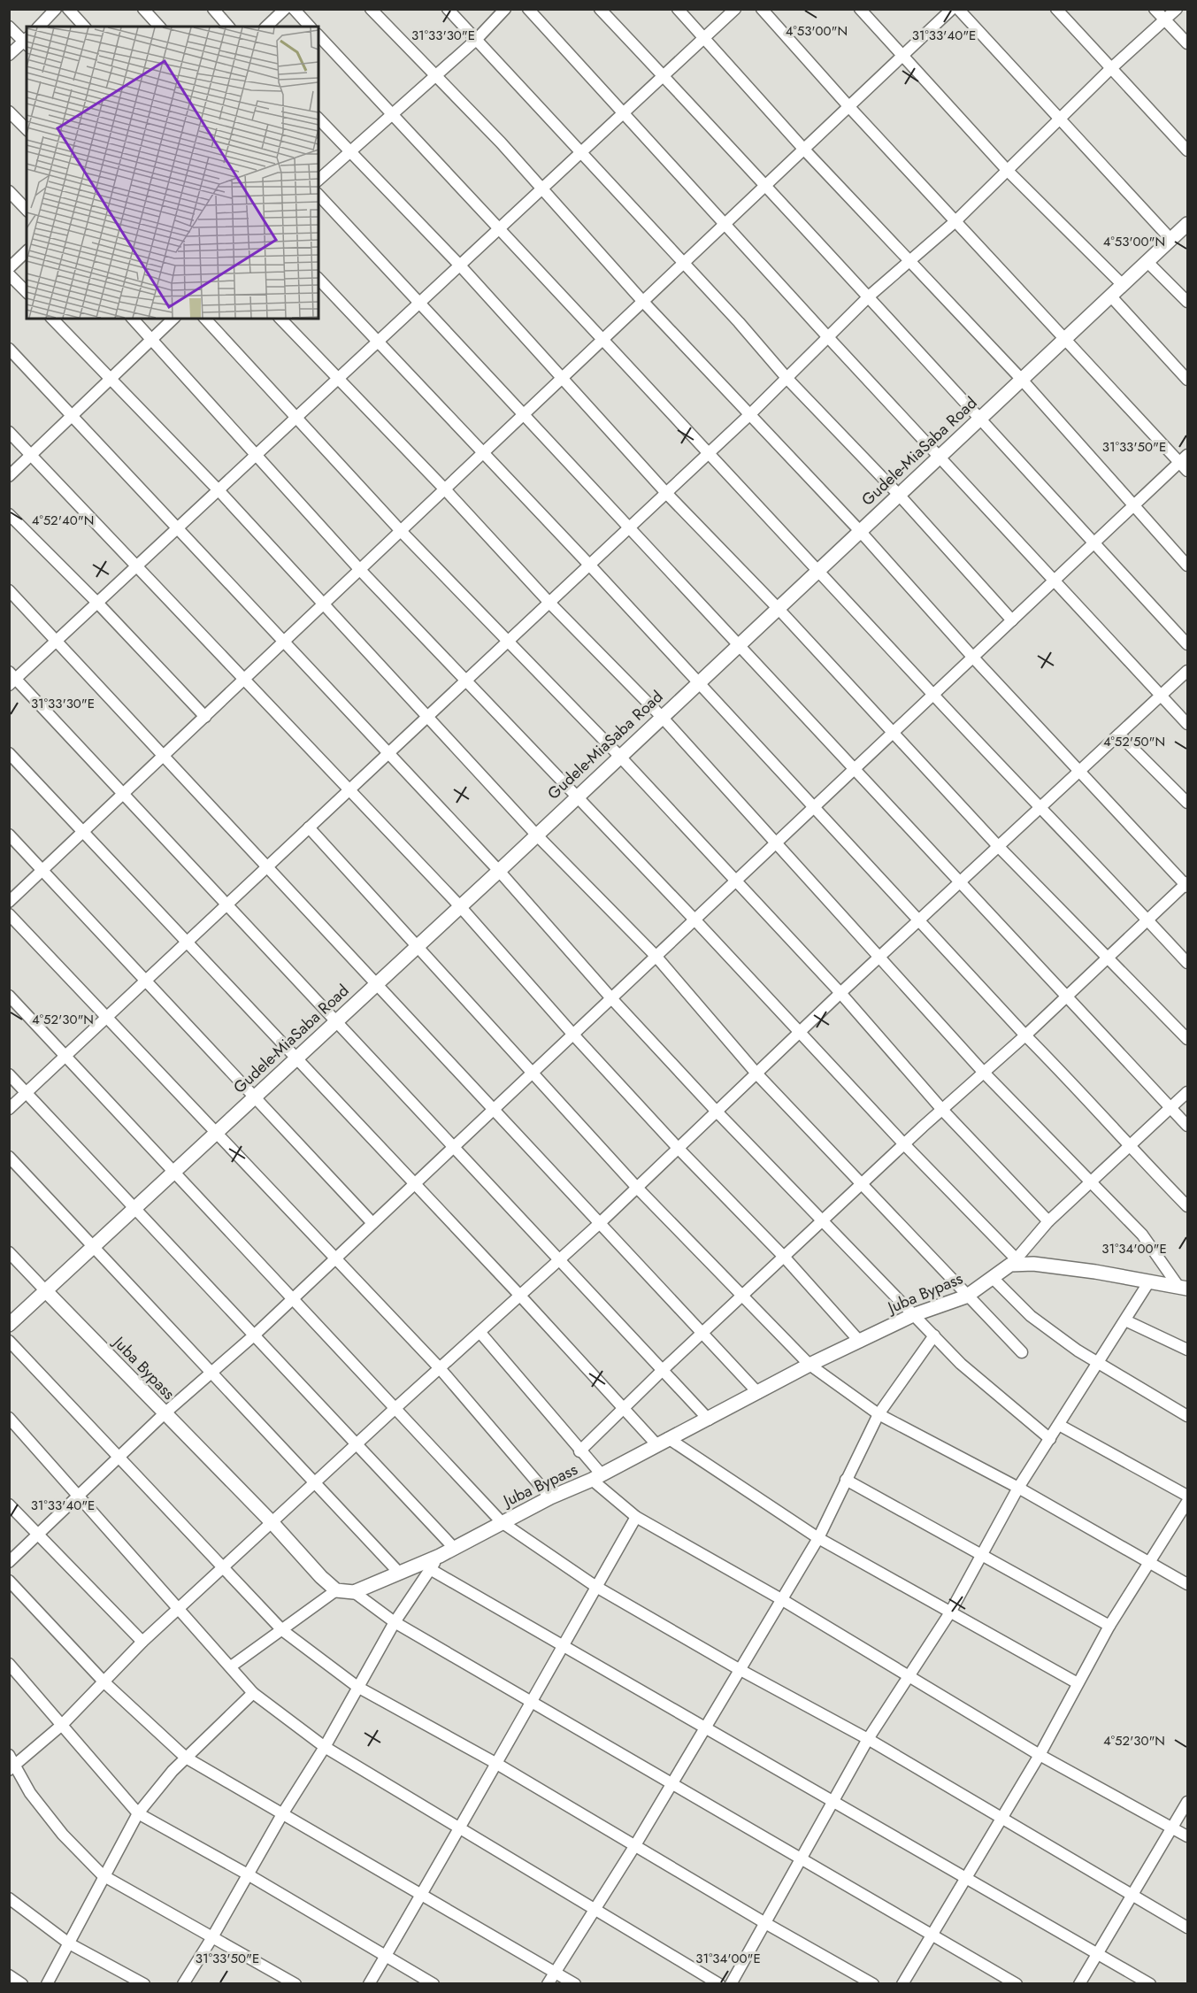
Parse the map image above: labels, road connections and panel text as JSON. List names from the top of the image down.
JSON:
{
  "streets": {
    "main road": ["Gudele-MiaSaba Road", "Juba Bypass"]
  },
  "crossings": [
    ["Gudele-MiaSaba Road", "Juba Bypass"]
  ],
  "coordinates": [
    "4°53'00\"N",
    "31°33'30\"E",
    "31°33'40\"E",
    "31°33'50\"E",
    "4°52'40\"N",
    "4°52'50\"N",
    "4°52'30\"N",
    "31°34'00\"E"
  ]
}
